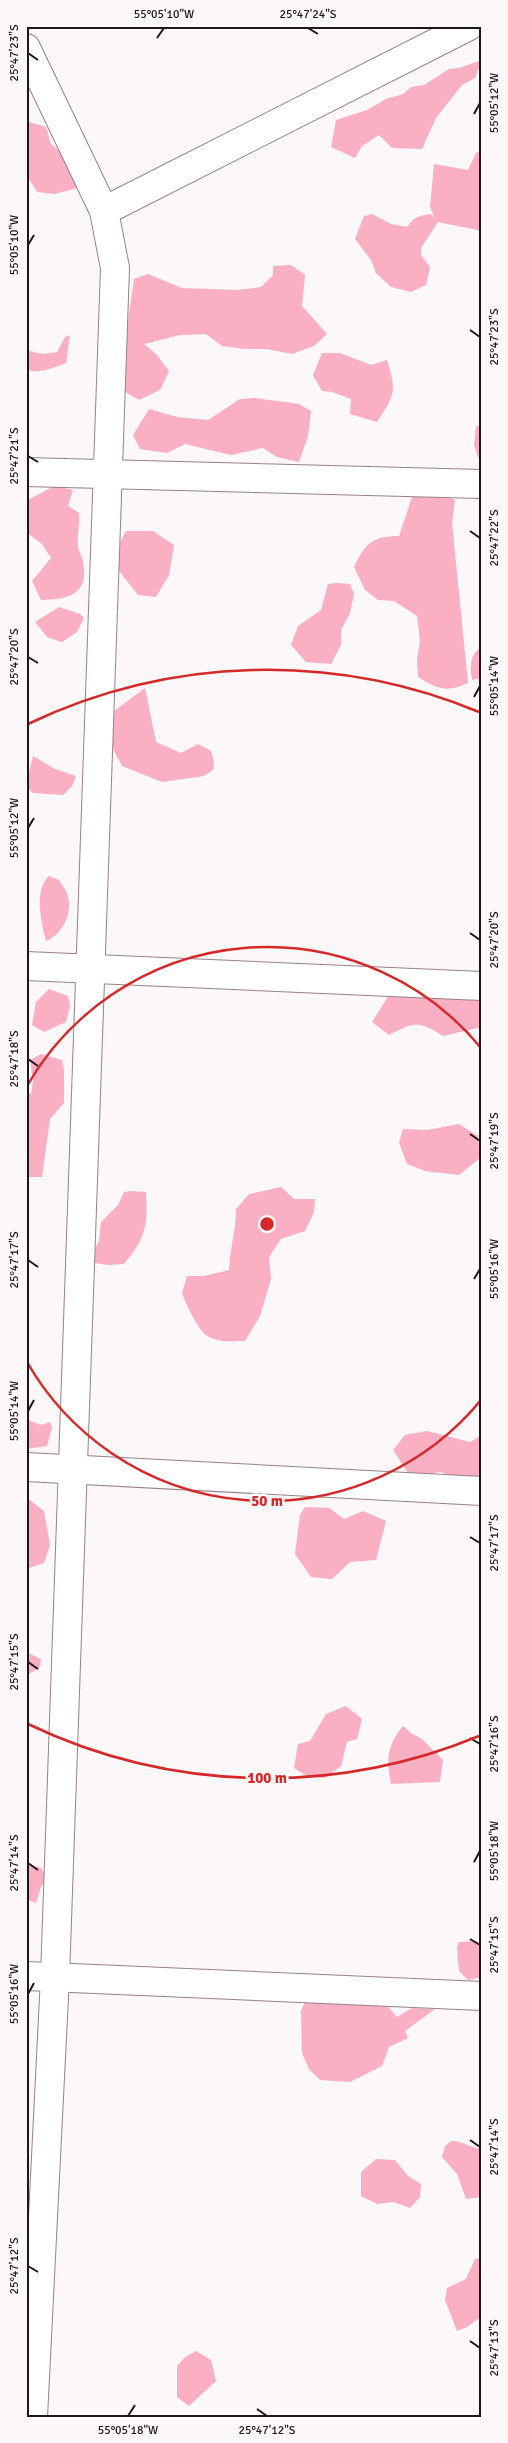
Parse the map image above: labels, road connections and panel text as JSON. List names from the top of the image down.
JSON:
{
  "coordinates": [
    "55°05'10\"W",
    "25°47'24\"S",
    "25°47'23\"S",
    "55°05'12\"W",
    "25°47'21\"S",
    "25°47'22\"S",
    "25°47'20\"S",
    "55°05'14\"W",
    "25°47'18\"S",
    "25°47'19\"S",
    "25°47'17\"S",
    "55°05'16\"W",
    "25°47'15\"S",
    "25°47'16\"S",
    "55°05'18\"W",
    "25°47'14\"S",
    "25°47'12\"S",
    "25°47'13\"S"
  ],
  "rings": ["50 m", "100 m"]
}
